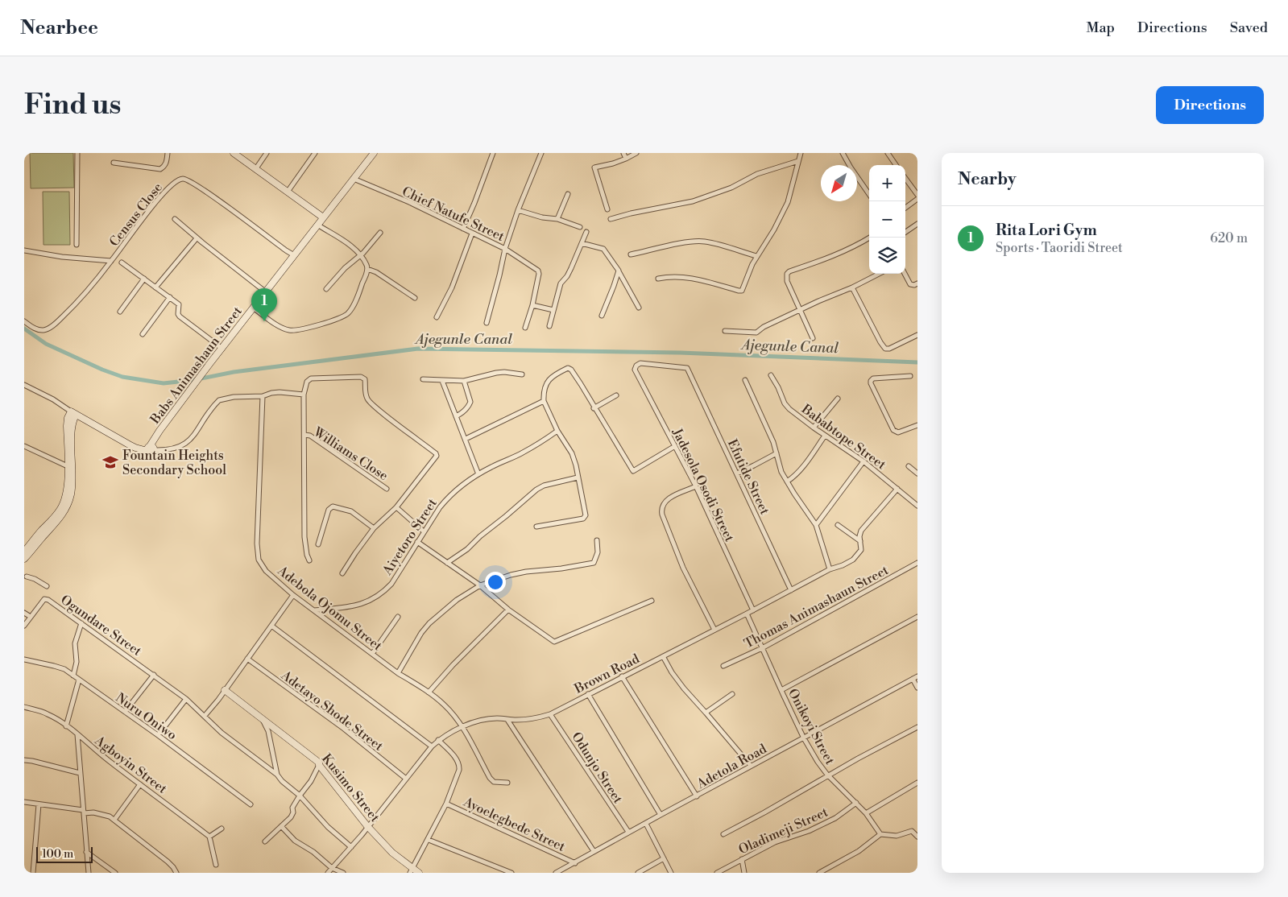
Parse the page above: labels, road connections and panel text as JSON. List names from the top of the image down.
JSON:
{
  "streets": {
    "main road": ["Babs Animashaun Street", "Kusimo Street"],
    "street": [
      "Chief Natufe Street",
      "Census Close",
      "Bababtope Street",
      "Williams Close",
      "Efutide Street",
      "Jadesola Osodi Street",
      "Aiyetoro Street",
      "Thomas Animashaun Street",
      "Adebola Ojomu Street",
      "Ogundare Street",
      "Brown Road",
      "Adetayo Shode Street",
      "Nuru Oniwo",
      "Onikoyi Street",
      "Agboyin Street",
      "Adetola Road",
      "Odunjo Street",
      "Ayoelegbede Street",
      "Oladimeji Street"
    ]
  },
  "crossings": [
    ["Chief Natufe Street", "Babs Animashaun Street"],
    ["Census Close", "Babs Animashaun Street"],
    ["Bababtope Street", "Brown Road"],
    ["Efutide Street", "Jadesola Osodi Street"],
    ["Efutide Street", "Brown Road"],
    ["Jadesola Osodi Street", "Brown Road"],
    ["Aiyetoro Street", "Adebola Ojomu Street"],
    ["Thomas Animashaun Street", "Onikoyi Street"],
    ["Adebola Ojomu Street", "Brown Road"],
    ["Ogundare Street", "Brown Road"],
    ["Brown Road", "Adetayo Shode Street"],
    ["Brown Road", "Onikoyi Street"],
    ["Brown Road", "Odunjo Street"],
    ["Brown Road", "Kusimo Street"],
    ["Onikoyi Street", "Adetola Road"],
    ["Onikoyi Street", "Oladimeji Street"],
    ["Adetola Road", "Odunjo Street"],
    ["Adetola Road", "Ayoelegbede Street"]
  ],
  "water": ["Ajegunle Canal"],
  "places": {
    "school or university": ["Fountain Heights Secondary School"]
  },
  "scale_bar": "100 m",
  "north": "bottom left",
  "page": {
    "header": "Nearbee",
    "nav": ["Map", "Directions", "Saved"],
    "buttons": "Directions",
    "title": "Find us",
    "heading": "Nearby",
    "map_buttons": ["+", "−"],
    "list": [
      {
        "mark": "1",
        "name": "Rita Lori Gym",
        "note": "Sports · Taoridi Street",
        "value": "620 m"
      }
    ],
    "pins": "1",
    "scale": "100 m"
  }
}
